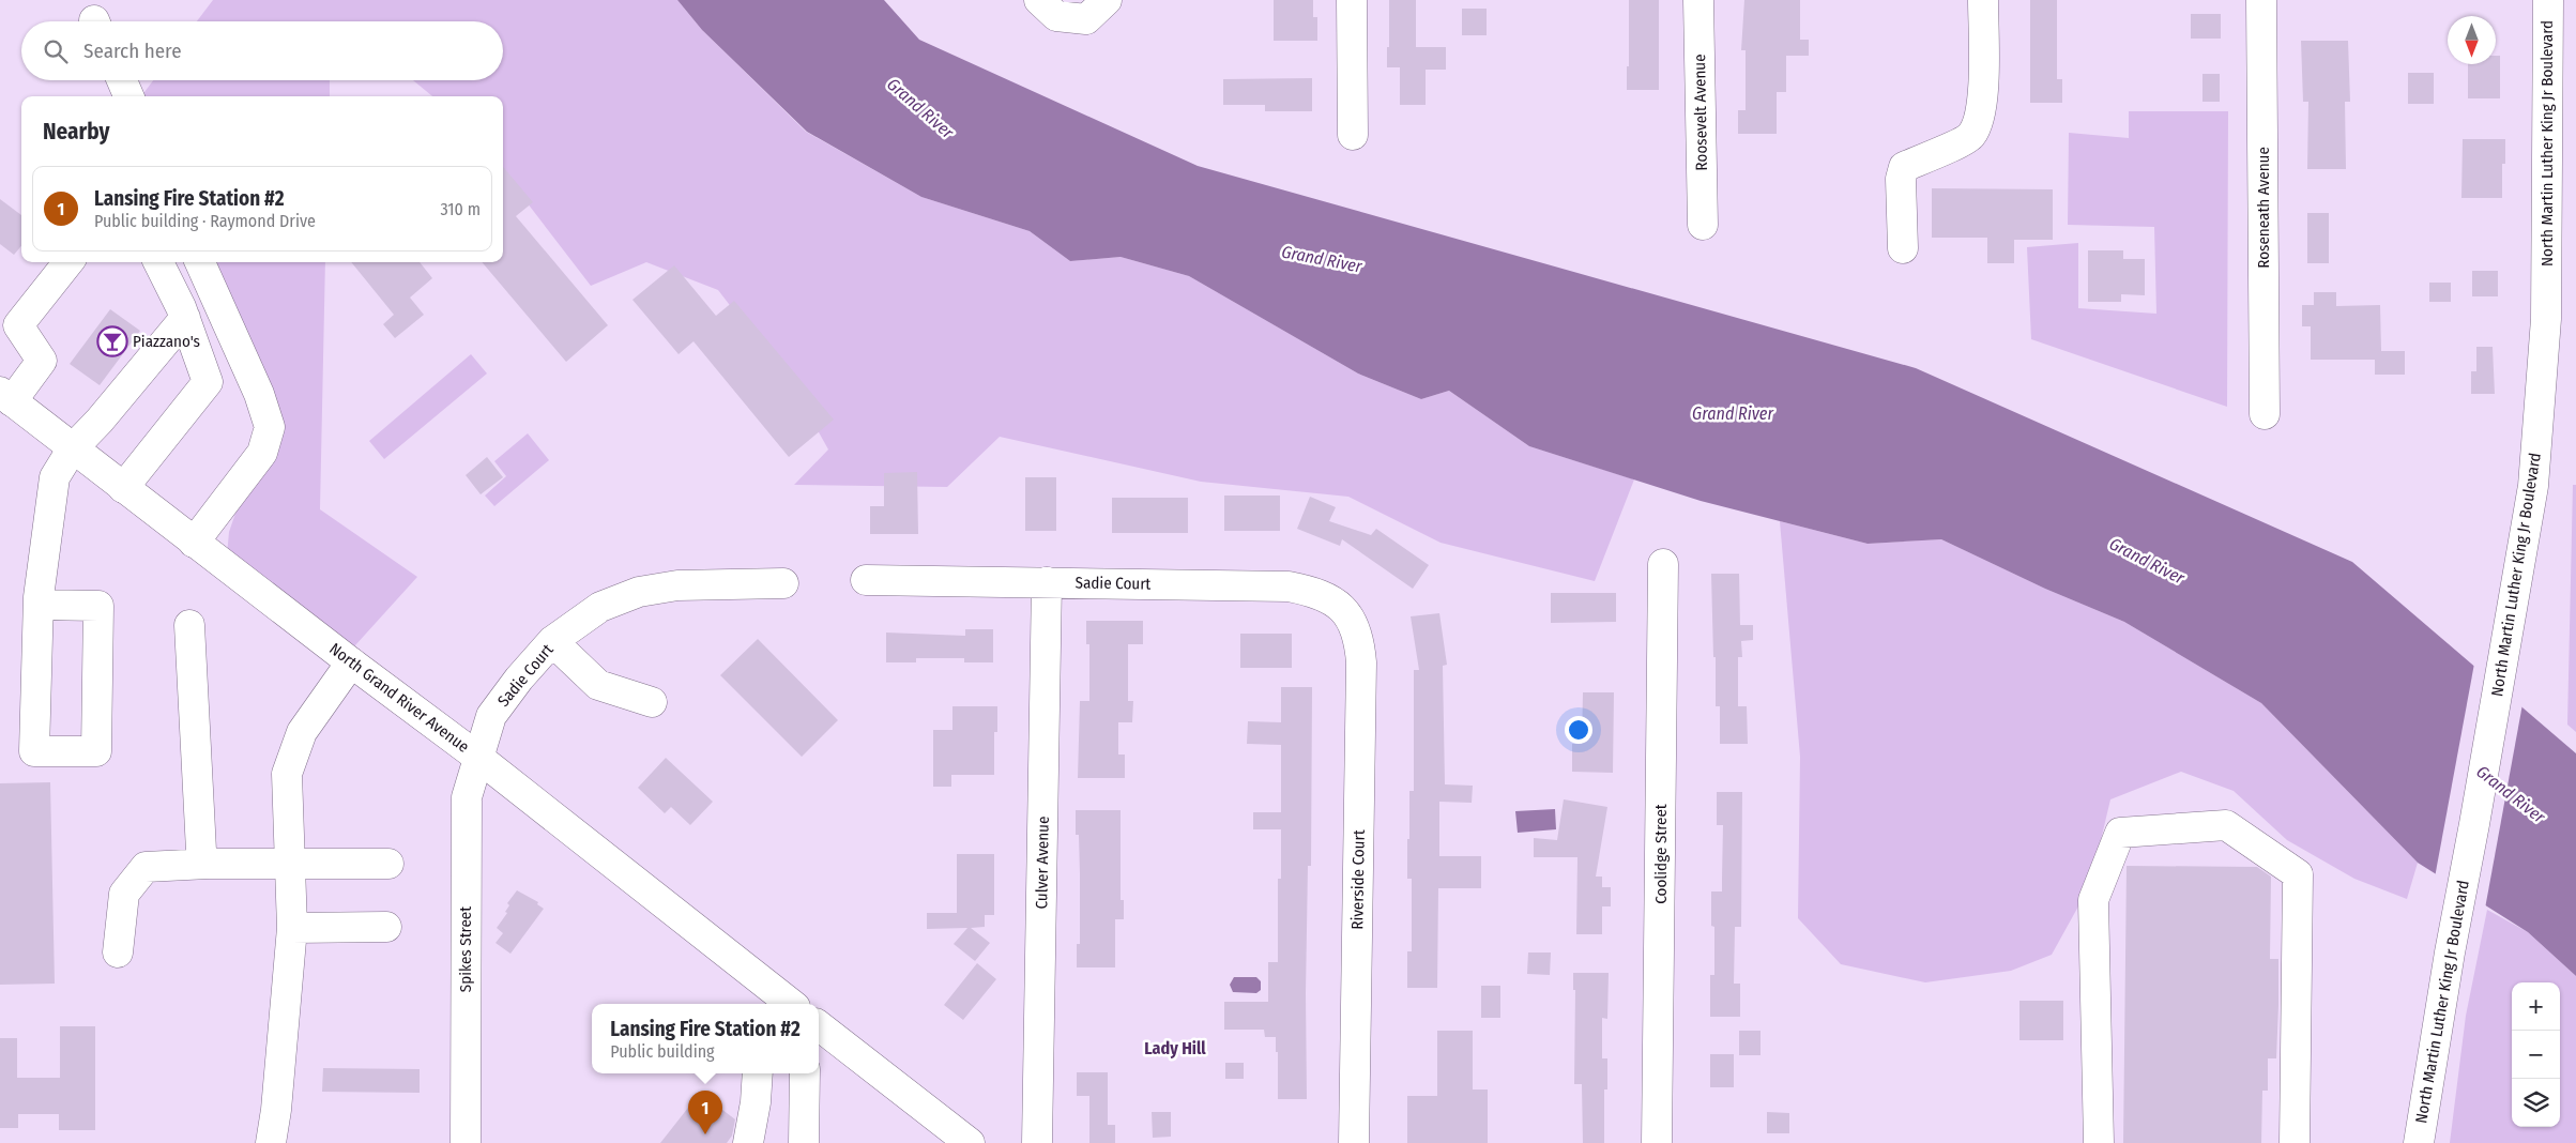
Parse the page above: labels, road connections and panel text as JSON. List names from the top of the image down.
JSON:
{
  "streets": {
    "street": [
      "Roosevelt Avenue",
      "North Martin Luther King Jr Boulevard",
      "Roseneath Avenue",
      "Sadie Court",
      "North Grand River Avenue",
      "Coolidge Street",
      "Culver Avenue",
      "Riverside Court",
      "Spikes Street"
    ]
  },
  "crossings": [
    ["Sadie Court", "North Grand River Avenue"],
    ["Sadie Court", "Culver Avenue"],
    ["Sadie Court", "Riverside Court"],
    ["Sadie Court", "Spikes Street"],
    ["North Grand River Avenue", "Spikes Street"]
  ],
  "districts": ["Lady Hill"],
  "water": ["Grand River"],
  "places": {
    "bar": ["Piazzano's"]
  },
  "north": "bottom",
  "page": {
    "search": "Search here",
    "heading": "Nearby",
    "list": [
      {
        "mark": "1",
        "name": "Lansing Fire Station #2",
        "note": "Public building · Raymond Drive",
        "value": "310 m"
      }
    ],
    "map_buttons": ["+", "−"],
    "popup": ["Lansing Fire Station #2", "Public building"],
    "pins": "1"
  }
}
